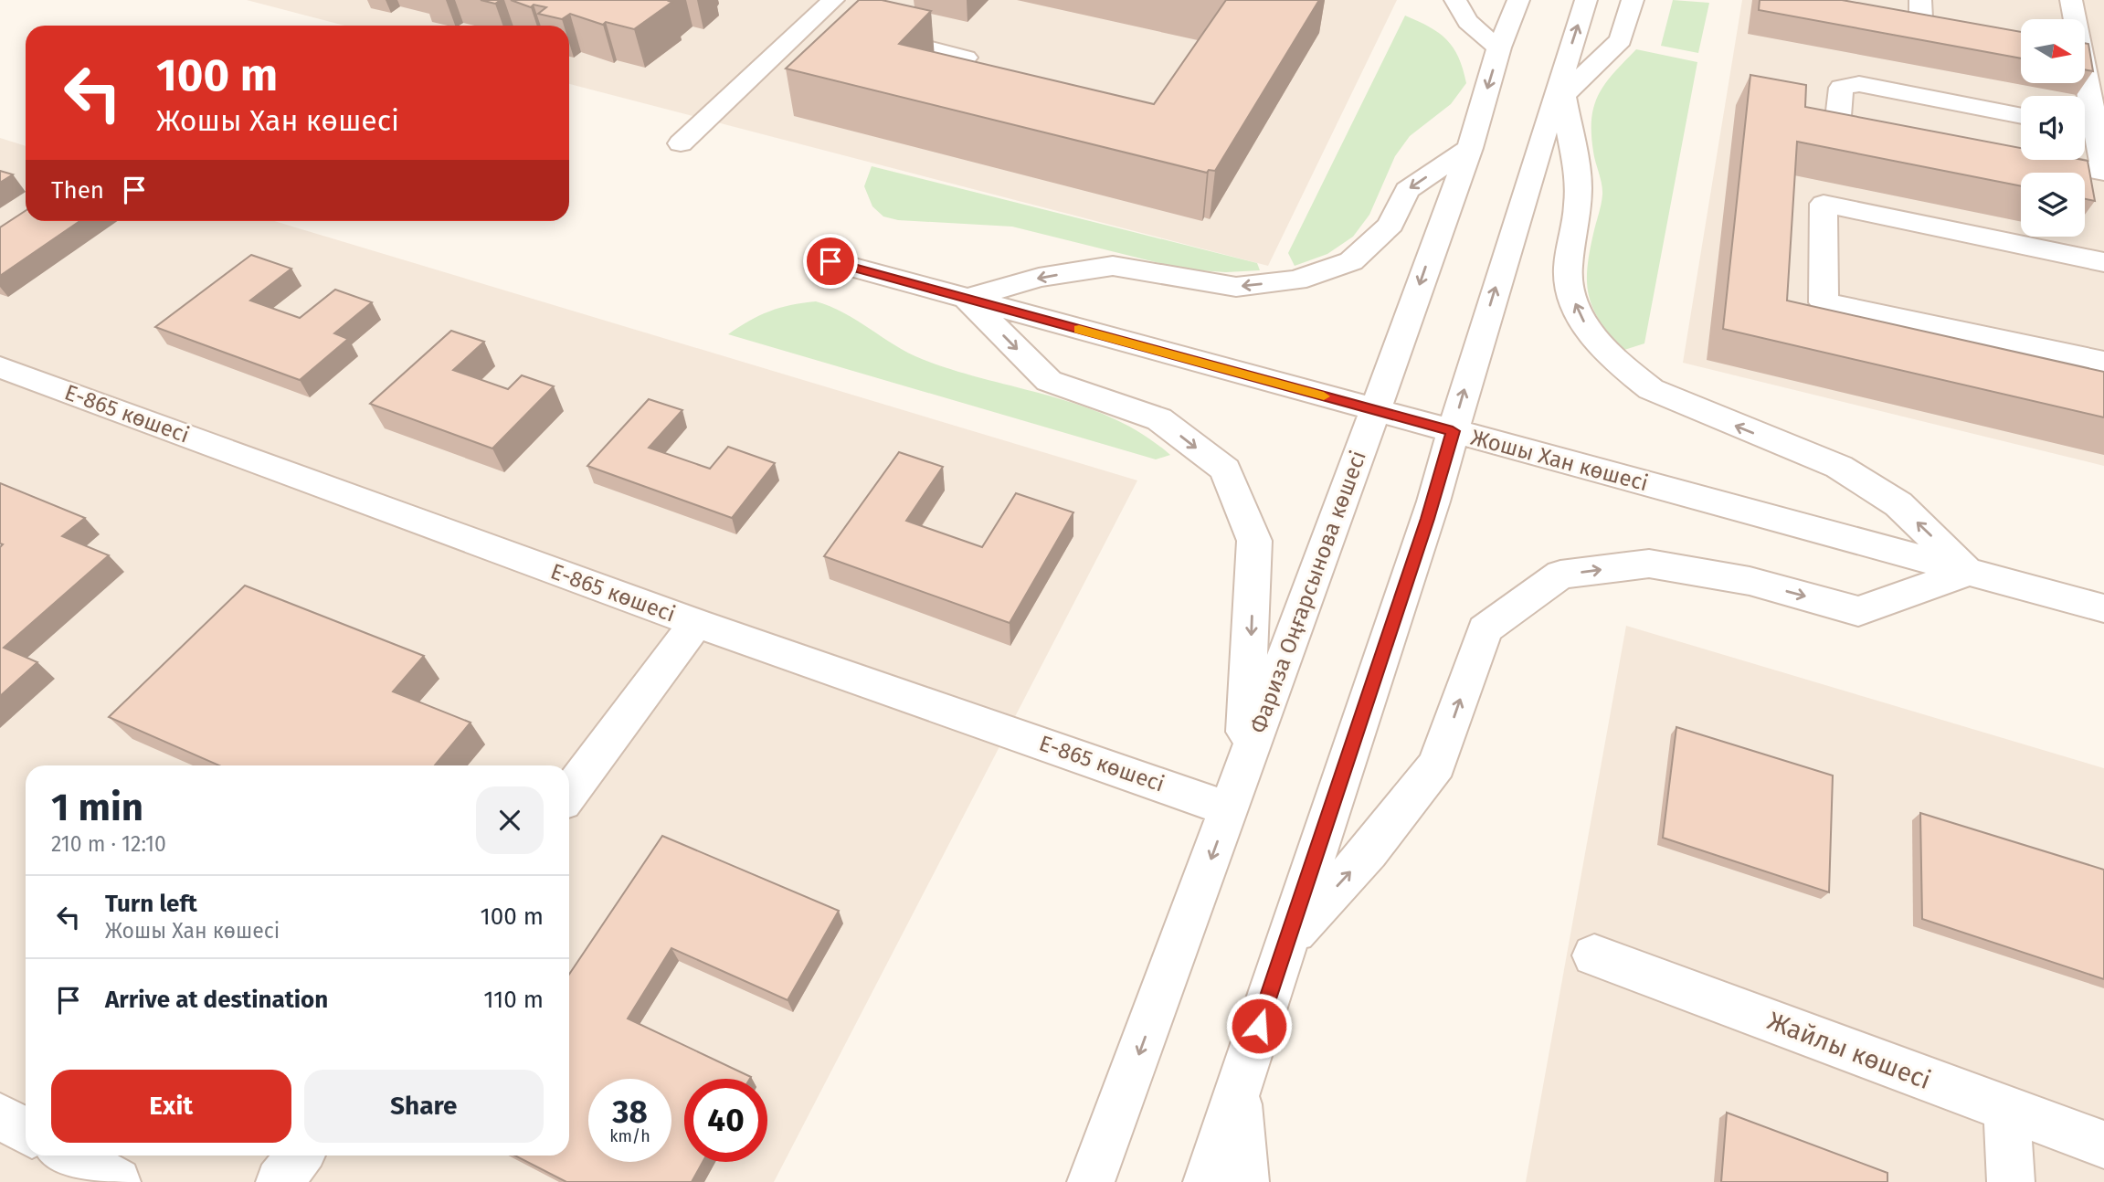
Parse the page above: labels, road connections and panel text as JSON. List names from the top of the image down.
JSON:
{
  "streets": {
    "street": [
      "Е-865 көшесі",
      "Жошы Хан көшесі",
      "Фариза Оңғарсынова көшесі",
      "Жайлы көшесі"
    ]
  },
  "crossings": [
    ["Е-865 көшесі", "Фариза Оңғарсынова көшесі"],
    ["Жошы Хан көшесі", "Фариза Оңғарсынова көшесі"]
  ],
  "north": "right",
  "page": {
    "turn": ["100 m", "Жошы Хан көшесі"],
    "then": "Then",
    "heading": ["1 min", "210 m · 12:10"],
    "list": [
      {
        "name": "Turn left",
        "note": "Жошы Хан көшесі",
        "value": "100 m"
      },
      {
        "name": "Arrive at destination",
        "value": "110 m"
      }
    ],
    "buttons": ["Exit", "Share"],
    "speed": "38 km/h",
    "limit": "40"
  }
}
